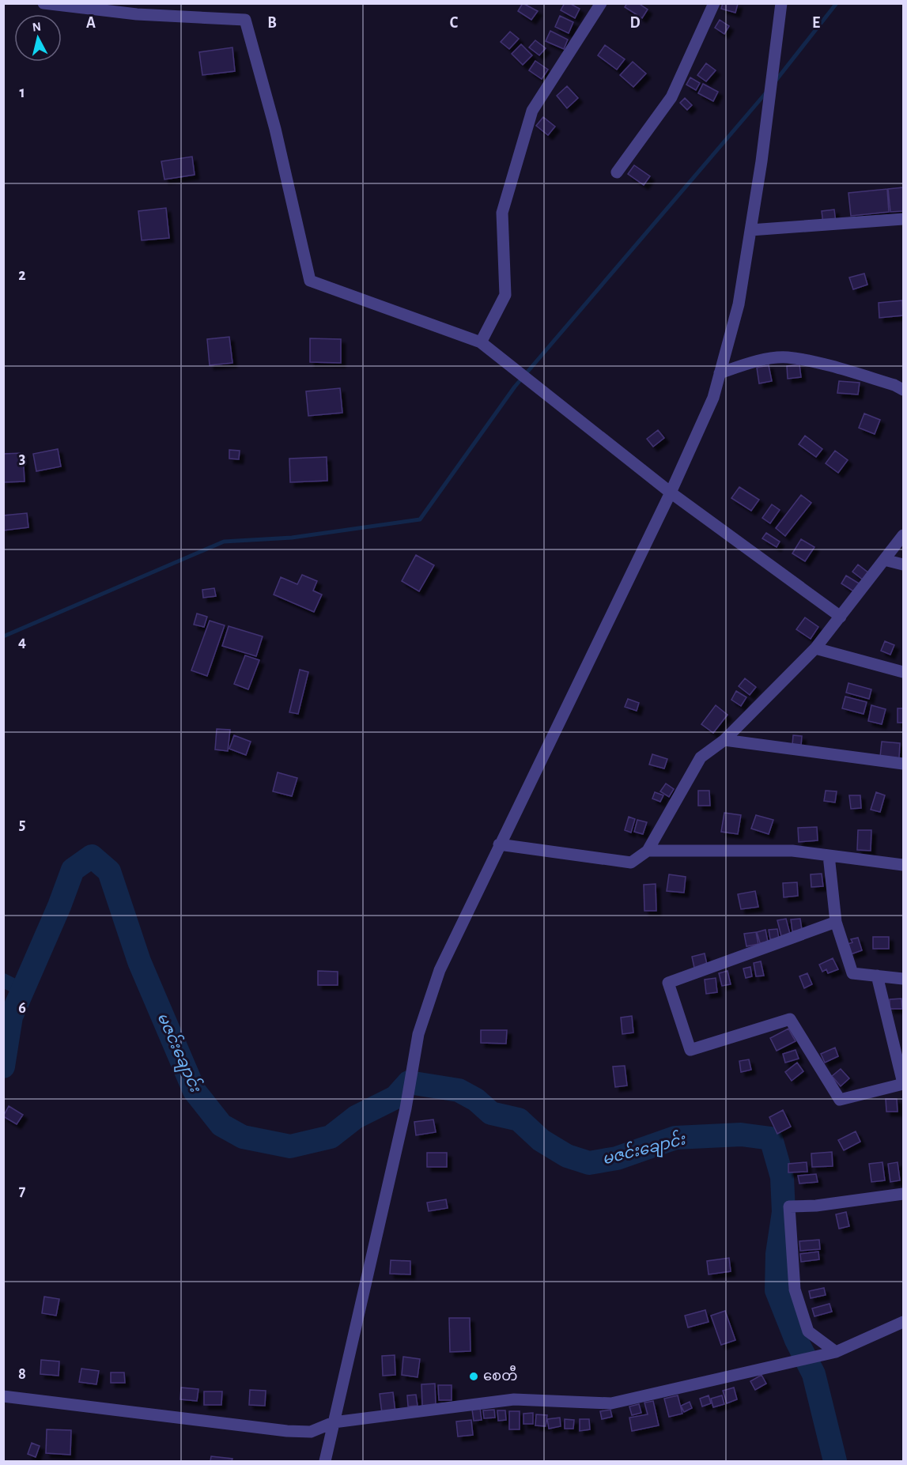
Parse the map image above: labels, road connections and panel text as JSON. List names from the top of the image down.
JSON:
{
  "water": ["မဇင်းချောင်း"],
  "places": ["စေတီ"],
  "north": "top",
  "grid": {
    "columns": [
      "A",
      "B",
      "C",
      "D",
      "E"
    ],
    "rows": [
      "1",
      "2",
      "3",
      "4",
      "5",
      "6",
      "7",
      "8"
    ]
  }
}
